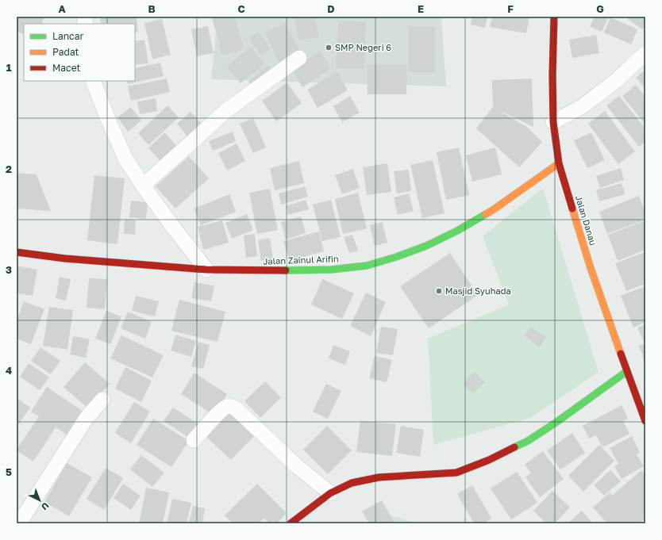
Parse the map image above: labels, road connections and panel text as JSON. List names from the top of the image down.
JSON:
{
  "streets": {
    "street": ["Jalan Danau", "Jalan Zainul Arifin"]
  },
  "crossings": [
    ["Jalan Danau", "Jalan Zainul Arifin"]
  ],
  "places": ["SMP Negeri 6", "Masjid Syuhada"],
  "legend": ["Lancar", "Padat", "Macet"],
  "north": "bottom right",
  "grid": {
    "columns": [
      "A",
      "B",
      "C",
      "D",
      "E",
      "F",
      "G"
    ],
    "rows": [
      "1",
      "2",
      "3",
      "4",
      "5"
    ]
  }
}
